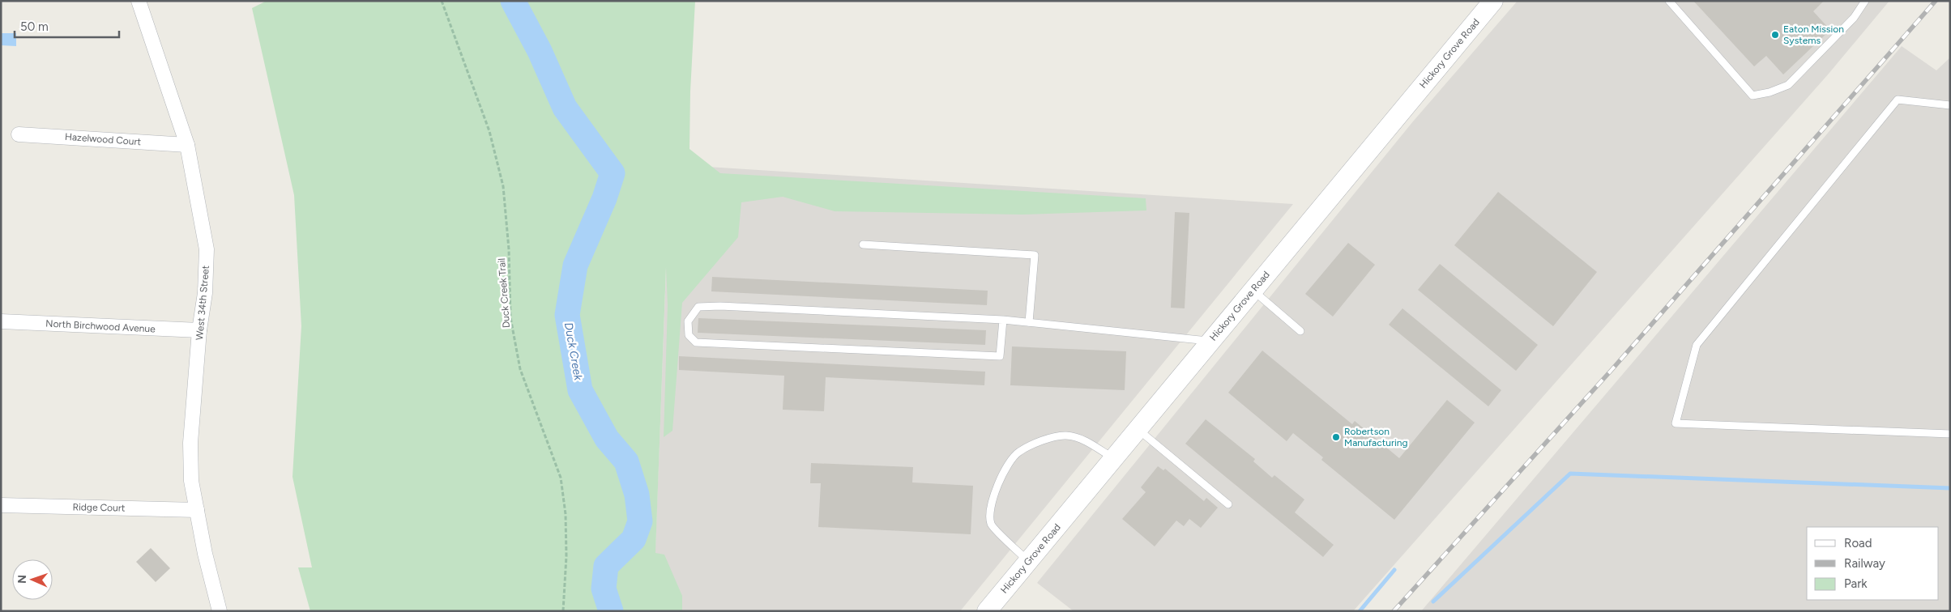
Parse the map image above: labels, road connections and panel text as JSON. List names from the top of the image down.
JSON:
{
  "streets": {
    "main road": ["Hickory Grove Road"],
    "street": [
      "Hazelwood Court",
      "West 34th Street",
      "North Birchwood Avenue",
      "Ridge Court"
    ],
    "path": ["Duck Creek Trail"]
  },
  "crossings": [
    ["Hazelwood Court", "West 34th Street"],
    ["West 34th Street", "North Birchwood Avenue"],
    ["West 34th Street", "Ridge Court"]
  ],
  "water": ["Duck Creek"],
  "places": ["Eaton Mission Systems", "Robertson Manufacturing"],
  "legend": ["Road", "Railway", "Park"],
  "scale_bar": "50 m",
  "north": "left"
}
